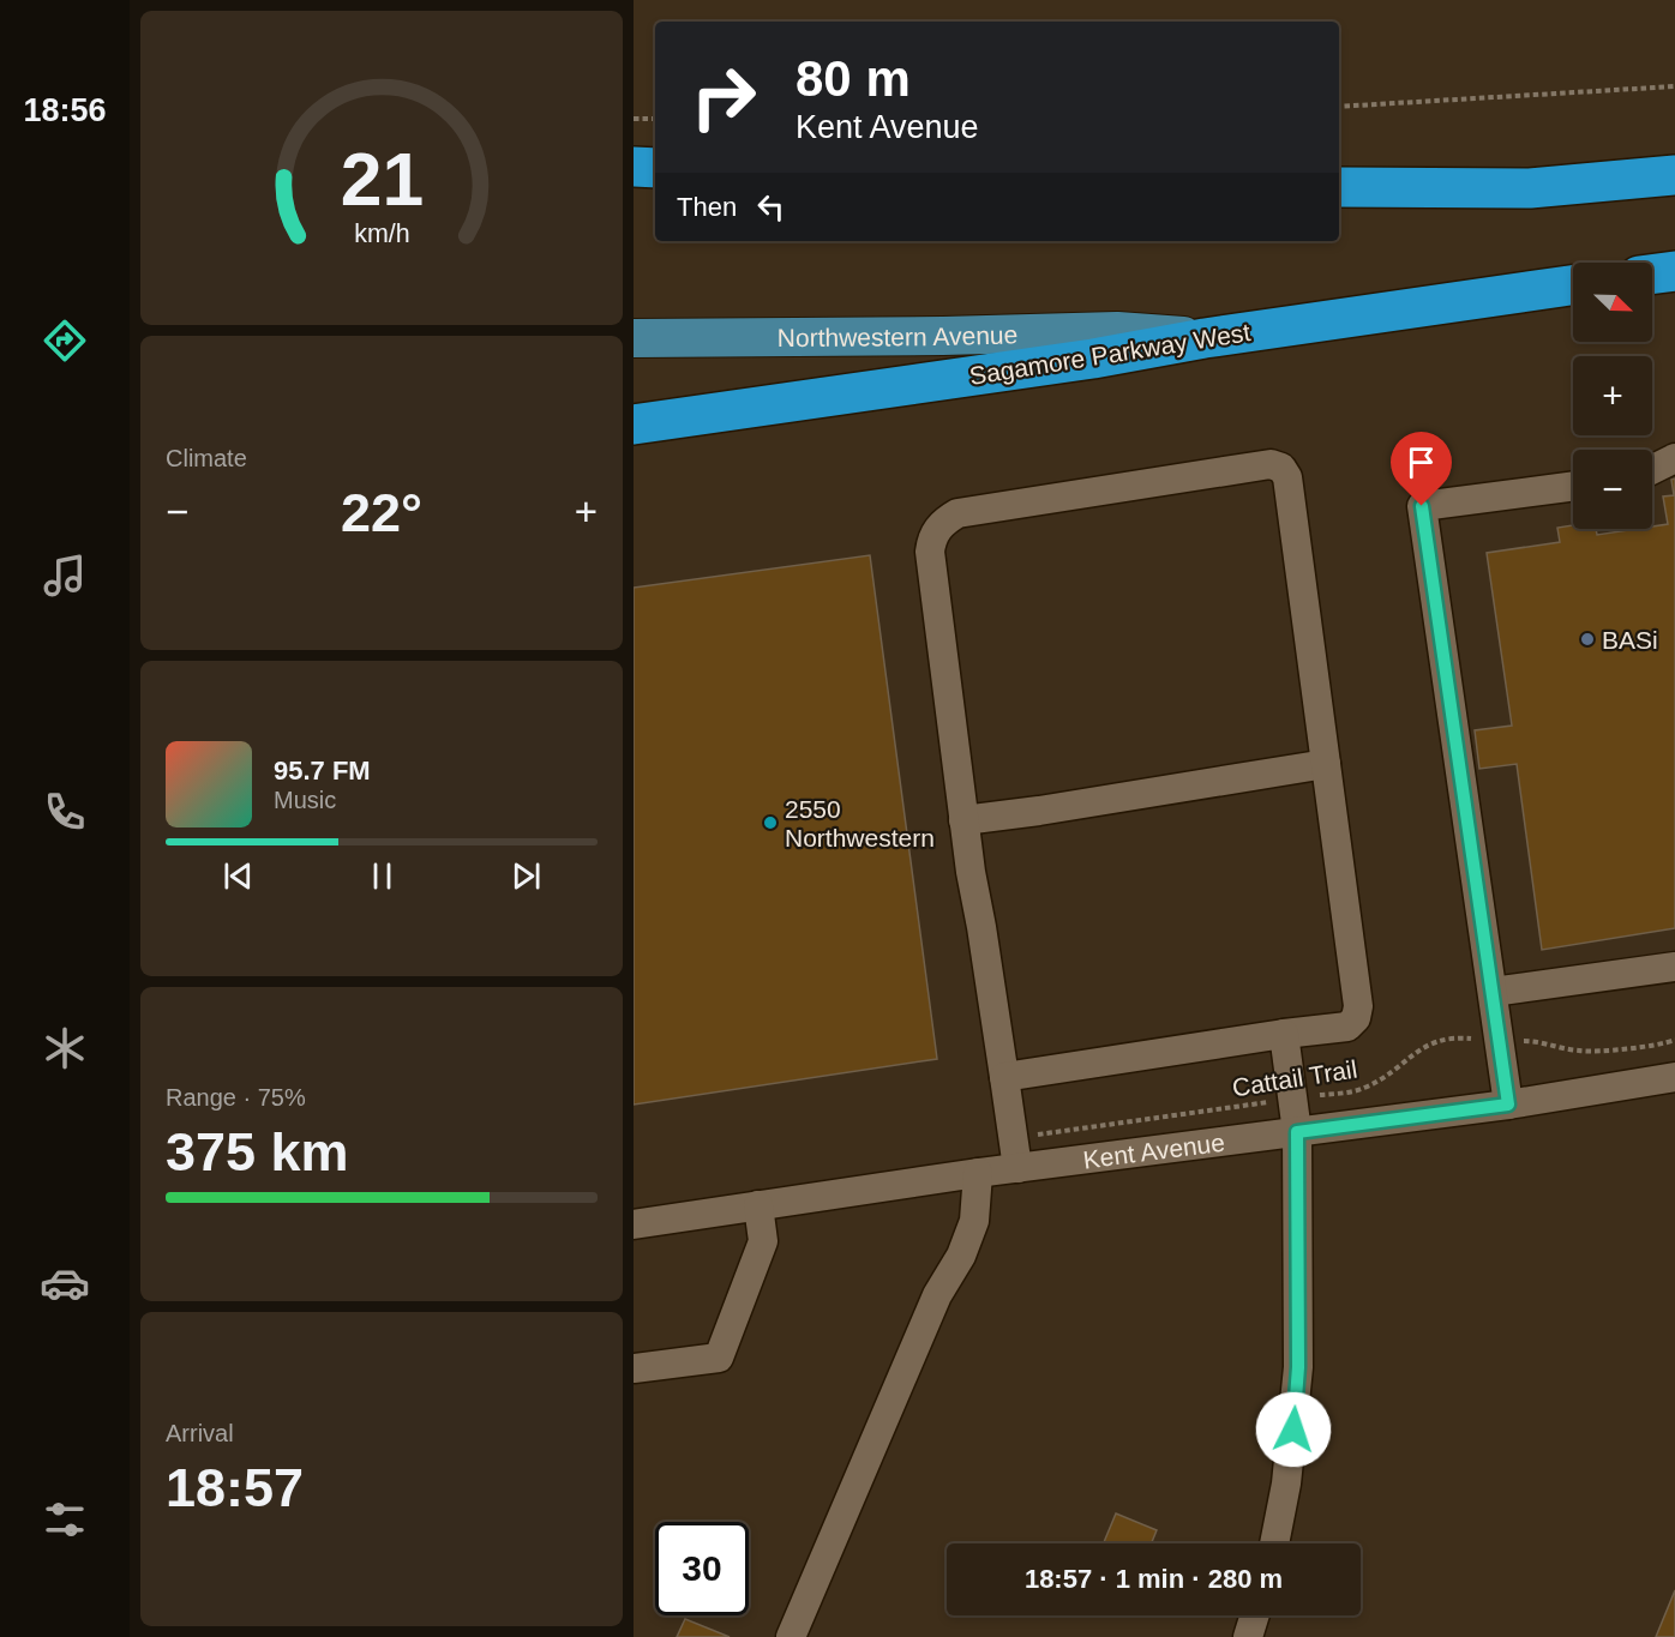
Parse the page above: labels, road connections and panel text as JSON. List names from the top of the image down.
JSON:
{
  "streets": {
    "highway": ["Sagamore Parkway West"],
    "main road": ["Northwestern Avenue"],
    "street": ["Kent Avenue"],
    "path": ["Cattail Trail"]
  },
  "crossings": [
    ["Northwestern Avenue", "Sagamore Parkway West"]
  ],
  "places": ["BASi", "2550 Northwestern"],
  "north": "bottom right",
  "page": {
    "tabs": "18:56",
    "turn": ["80 m", "Kent Avenue"],
    "then": "Then",
    "map_buttons": ["+", "−"],
    "tile": [
      "Climate",
      ["Range · 75%", "375 km"],
      ["Arrival", "18:57"]
    ],
    "heat": ["−", "22°", "+"],
    "song": ["95.7 FM", "Music"],
    "limit": "30",
    "trip": "18:57 · 1 min · 280 m",
    "gauge": ["21", "km/h"]
  }
}
